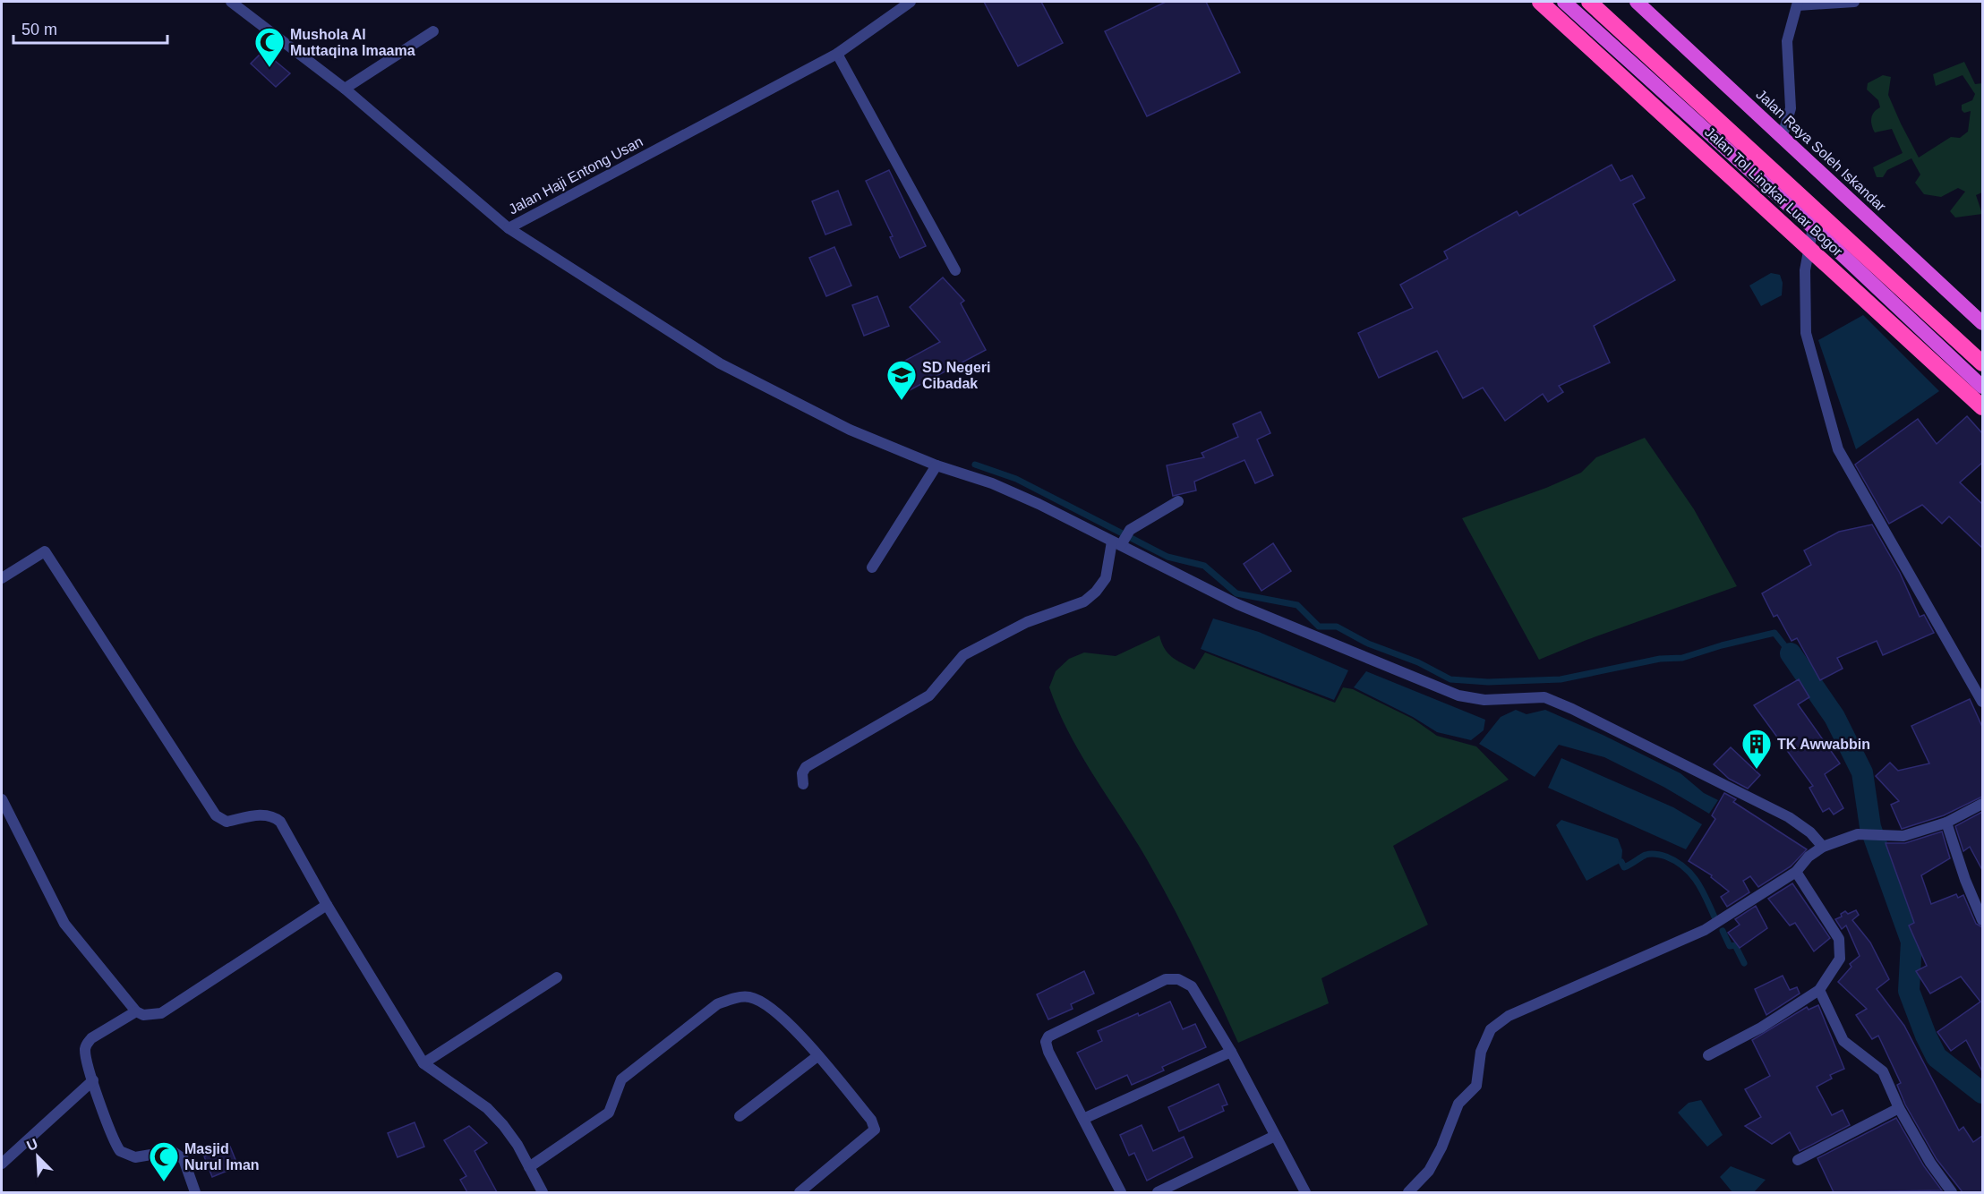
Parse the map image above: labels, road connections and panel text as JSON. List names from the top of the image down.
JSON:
{
  "streets": {
    "highway": ["Jalan Raya Soleh Iskandar", "Jalan Tol Lingkar Luar Bogor"],
    "street": ["Jalan Haji Entong Usan"]
  },
  "places": {
    "mosque": ["Mushola Al Muttaqina Imaama", "Masjid Nurul Iman"],
    "school or university": ["SD Negeri Cibadak"],
    "building": ["TK Awwabbin"]
  },
  "scale_bar": "50 m",
  "north": "top left"
}
